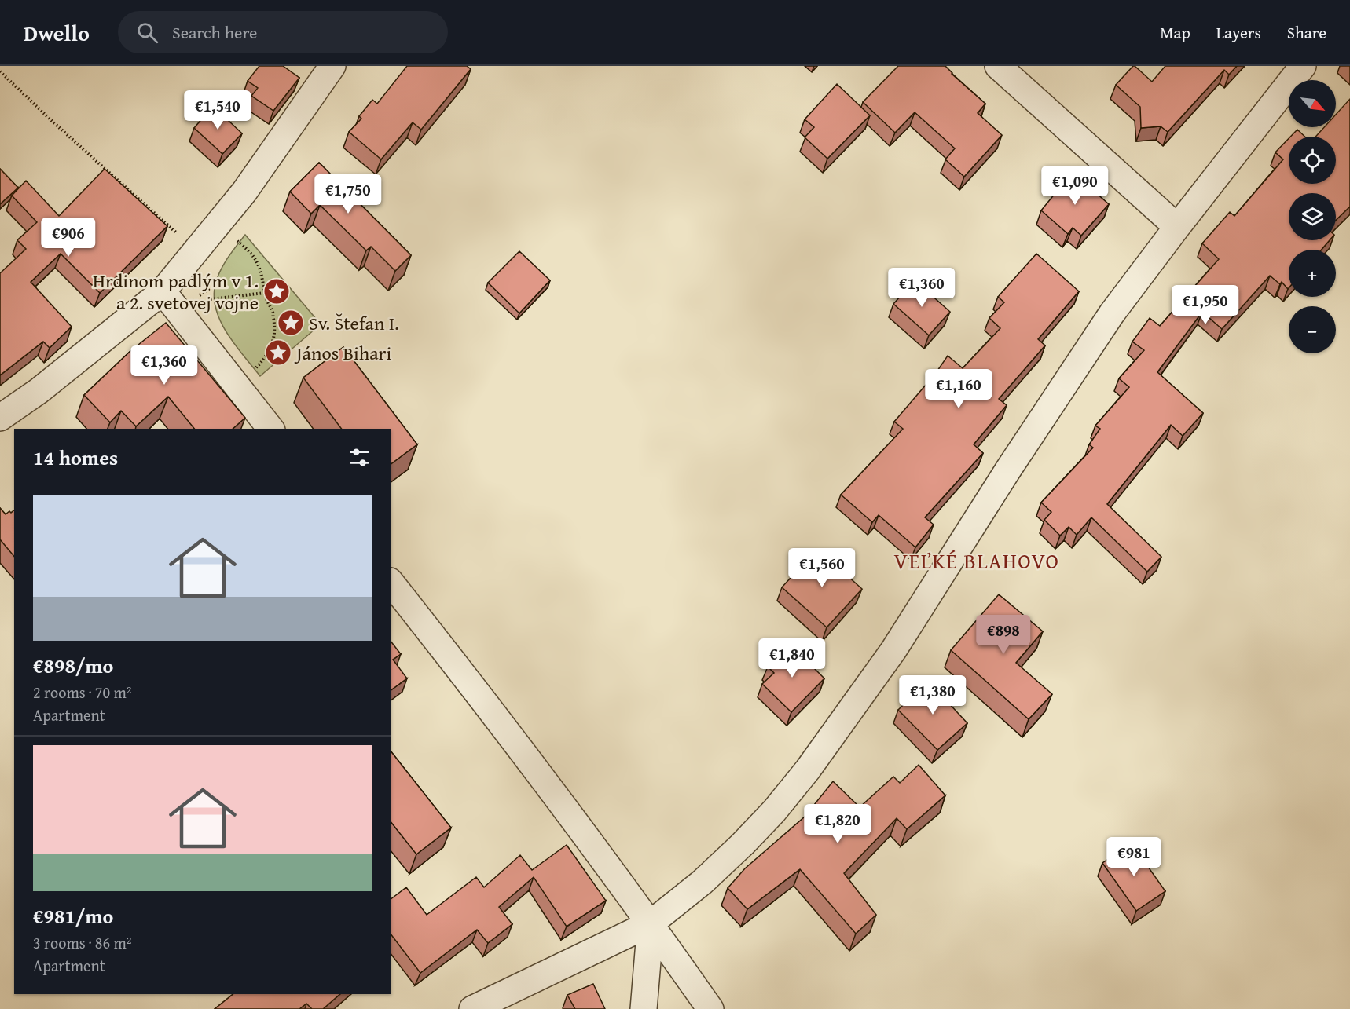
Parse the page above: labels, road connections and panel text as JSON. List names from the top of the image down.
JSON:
{
  "districts": ["VEĽKÉ BLAHOVO"],
  "places": {
    "place": ["Hrdinom padlým v 1. a 2. svetovej vojne", "Sv. Štefan I.", "János Bihari"]
  },
  "north": "bottom right",
  "page": {
    "header": "Dwello",
    "search": "Search here",
    "nav": ["Map", "Layers", "Share"],
    "map_buttons": ["+", "−"],
    "price": [
      "€1,540",
      "€1,090",
      "€1,750",
      "€906",
      "€1,360",
      "€1,950",
      "€1,360",
      "€1,160",
      "€1,560",
      "€898",
      "€1,840",
      "€1,380",
      "€1,820",
      "€981"
    ],
    "heading": "14 homes",
    "list": [
      {
        "name": "€898/mo",
        "note": "2 rooms · 70 m² · Apartment"
      },
      {
        "name": "€981/mo",
        "note": "3 rooms · 86 m² · Apartment"
      }
    ]
  }
}
